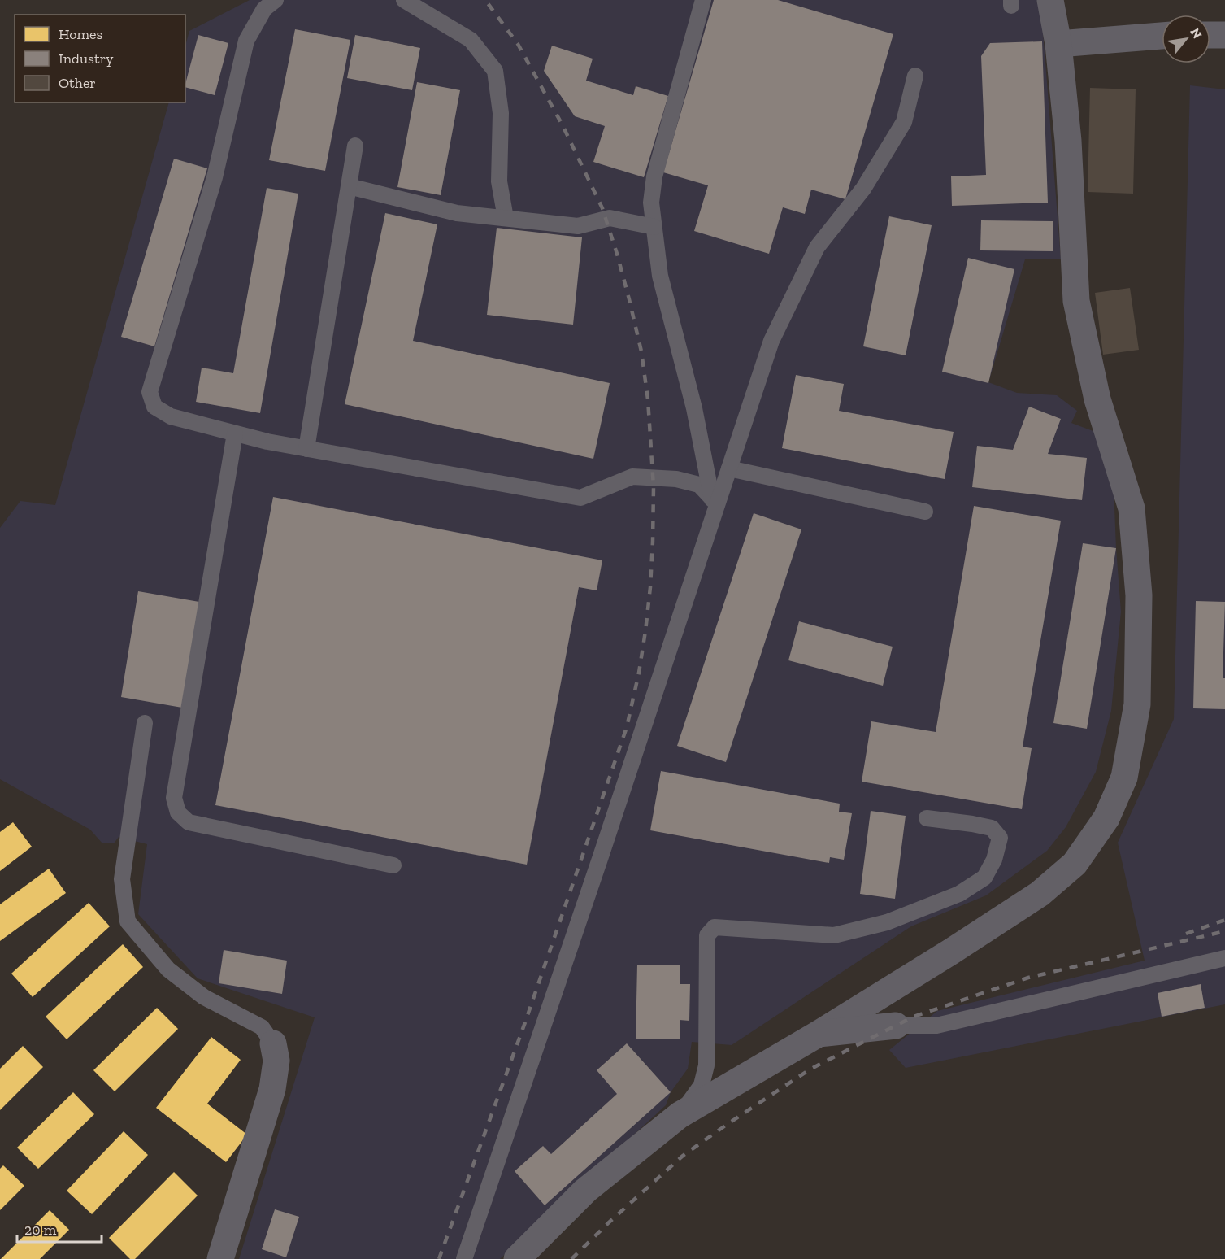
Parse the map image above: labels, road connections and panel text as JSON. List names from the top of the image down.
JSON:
{
  "legend": ["Homes", "Industry", "Other"],
  "scale_bar": "20 m",
  "north": "top right"
}
